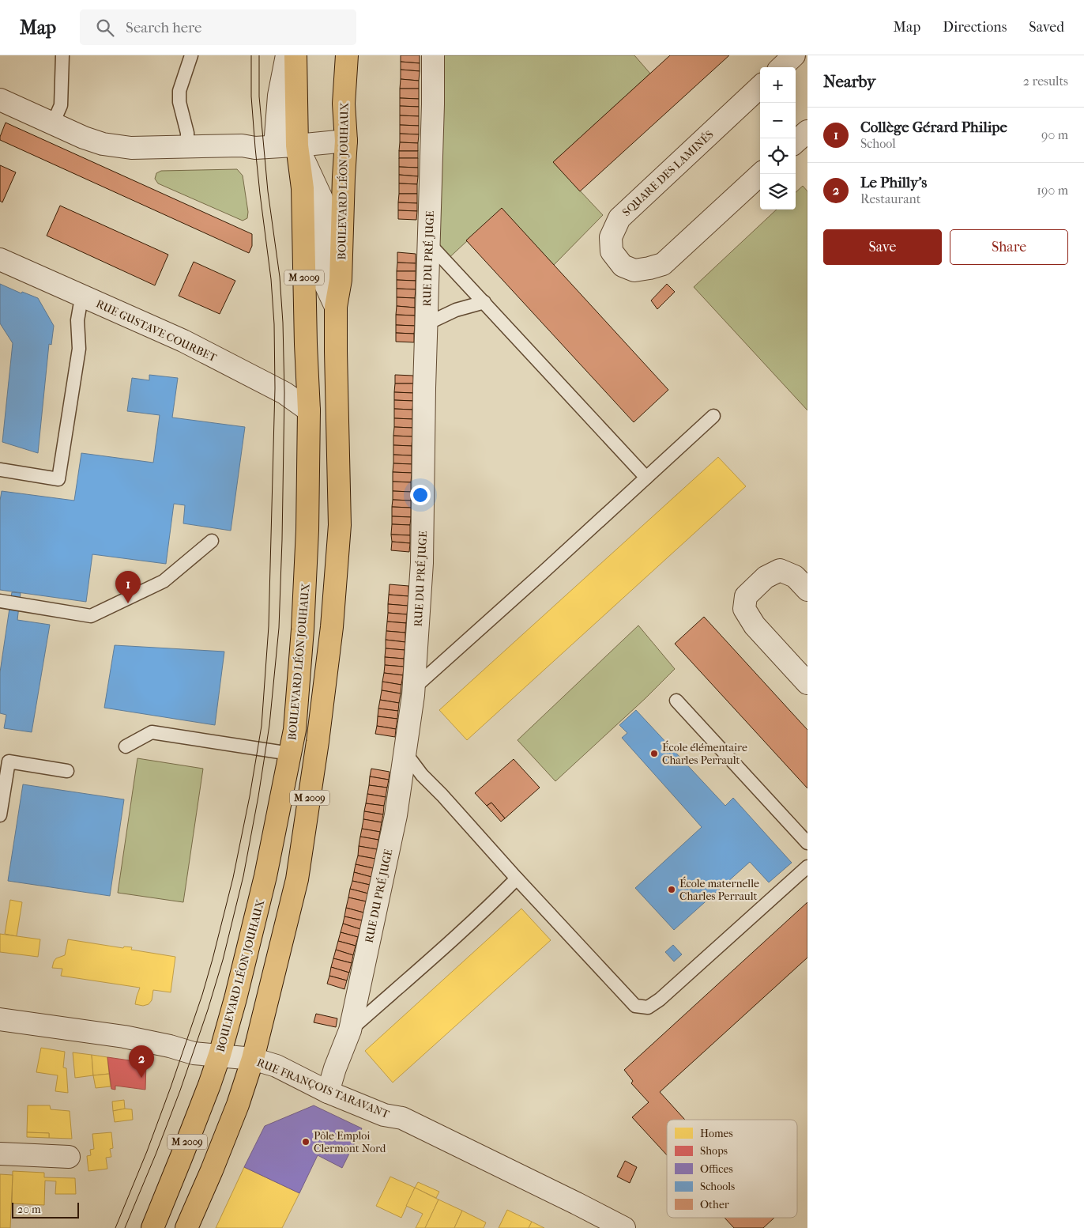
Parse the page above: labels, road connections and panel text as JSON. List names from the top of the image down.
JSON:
{
  "streets": {
    "main road": ["BOULEVARD LÉON JOUHAUX", "M 2009"],
    "street": [
      "SQUARE DES LAMINÉS",
      "RUE DU PRÉ JUGE",
      "RUE GUSTAVE COURBET",
      "RUE FRANÇOIS TARAVANT"
    ]
  },
  "crossings": [
    ["BOULEVARD LÉON JOUHAUX", "RUE GUSTAVE COURBET"],
    ["BOULEVARD LÉON JOUHAUX", "RUE FRANÇOIS TARAVANT"],
    ["RUE DU PRÉ JUGE", "RUE FRANÇOIS TARAVANT"]
  ],
  "places": ["École élémentaire Charles Perrault", "École maternelle Charles Perrault", "Pôle Emploi Clermont Nord"],
  "legend": [
    "Homes",
    "Shops",
    "Offices",
    "Schools",
    "Other"
  ],
  "scale_bar": "20 m",
  "page": {
    "header": "Map",
    "search": "Search here",
    "nav": ["Map", "Directions", "Saved"],
    "heading": ["Nearby", "2 results"],
    "map_buttons": ["+", "−"],
    "list": [
      {
        "mark": "1",
        "name": "Collège Gérard Philipe",
        "note": "School",
        "value": "90 m"
      },
      {
        "mark": "2",
        "name": "Le Philly's",
        "note": "Restaurant",
        "value": "190 m"
      }
    ],
    "buttons": ["Save", "Share"],
    "pins": ["1", "2"],
    "scale": "20 m"
  }
}
